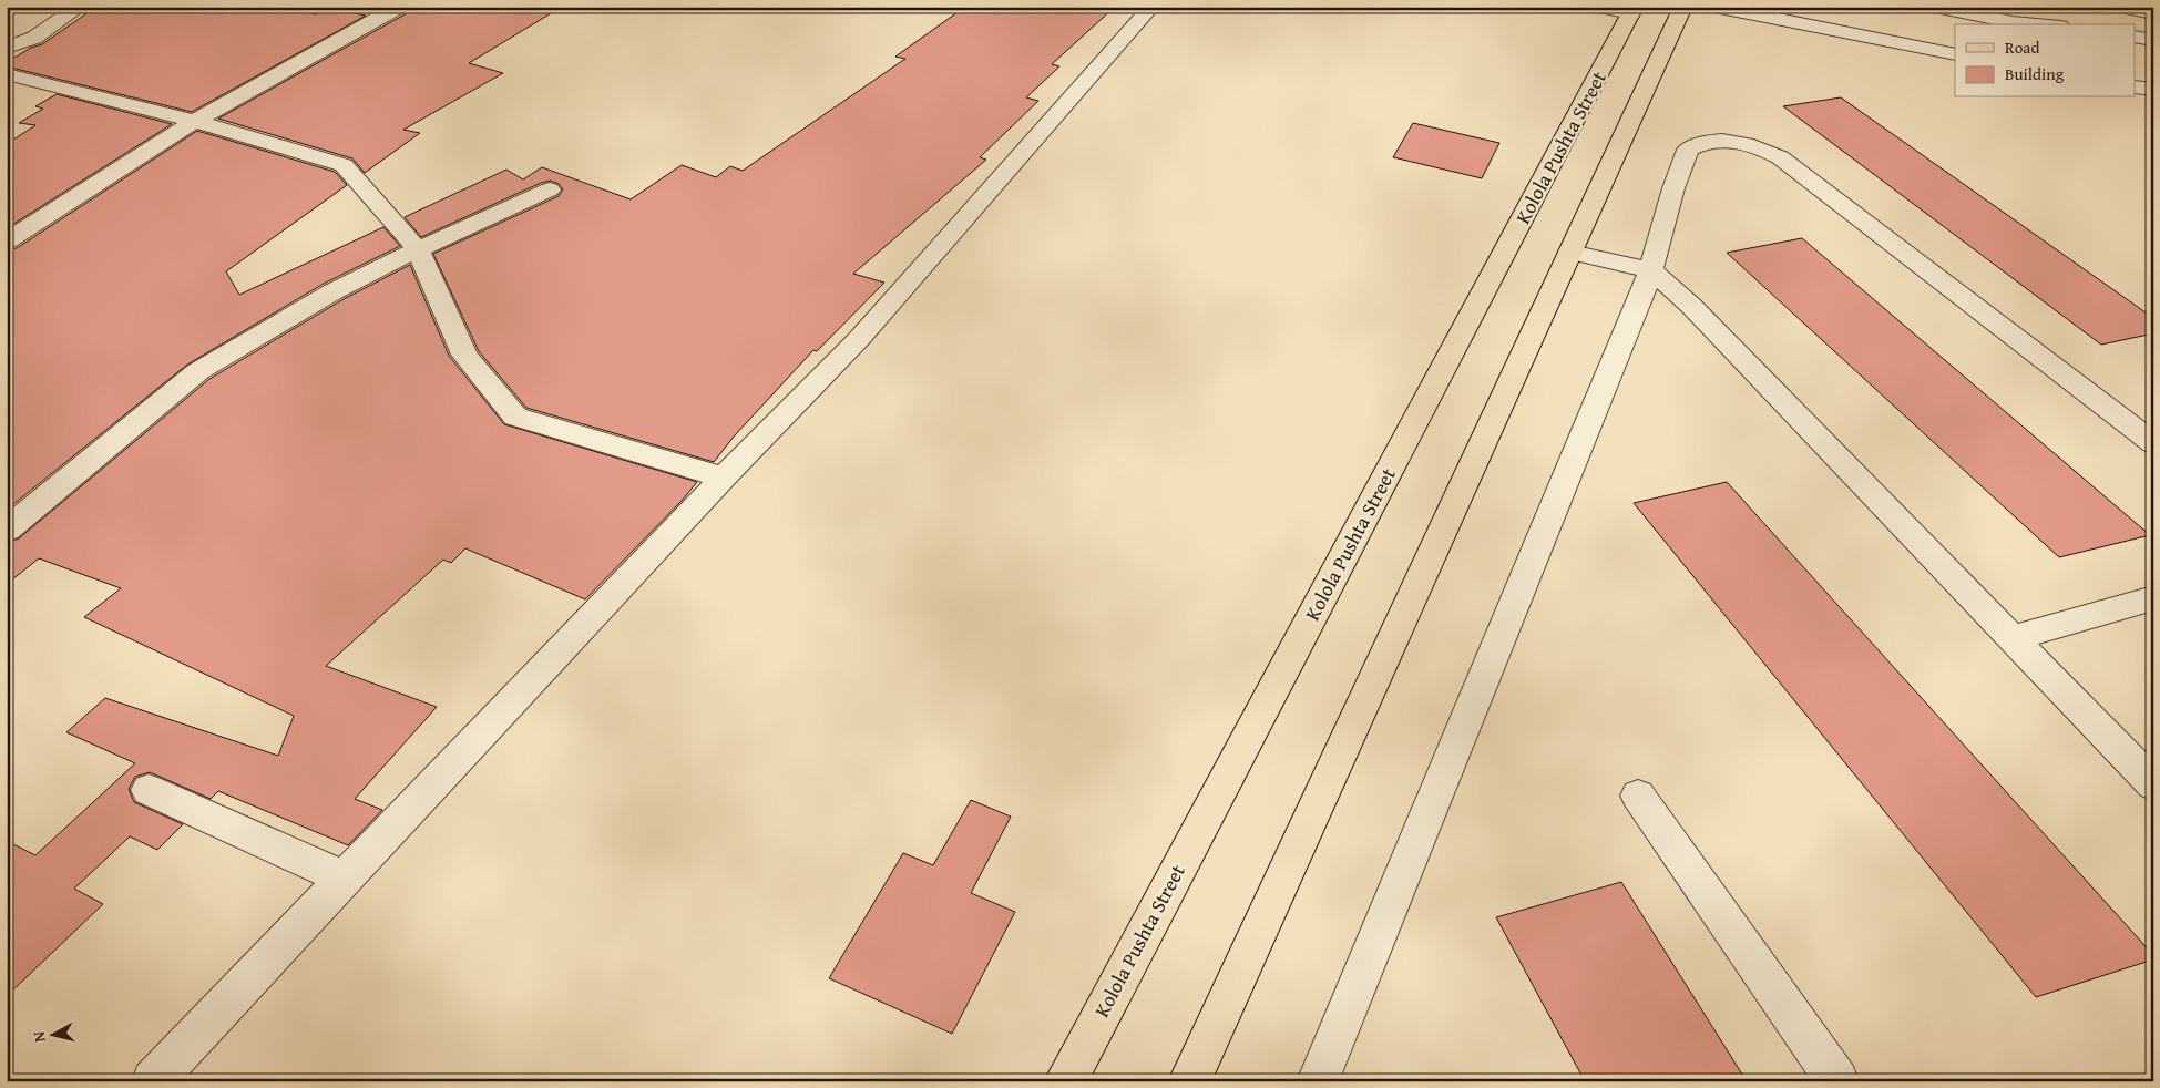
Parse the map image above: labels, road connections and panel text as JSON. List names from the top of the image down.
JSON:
{
  "streets": {
    "main road": ["Kolola Pushta Street"]
  },
  "legend": ["Road", "Building"],
  "north": "left"
}
